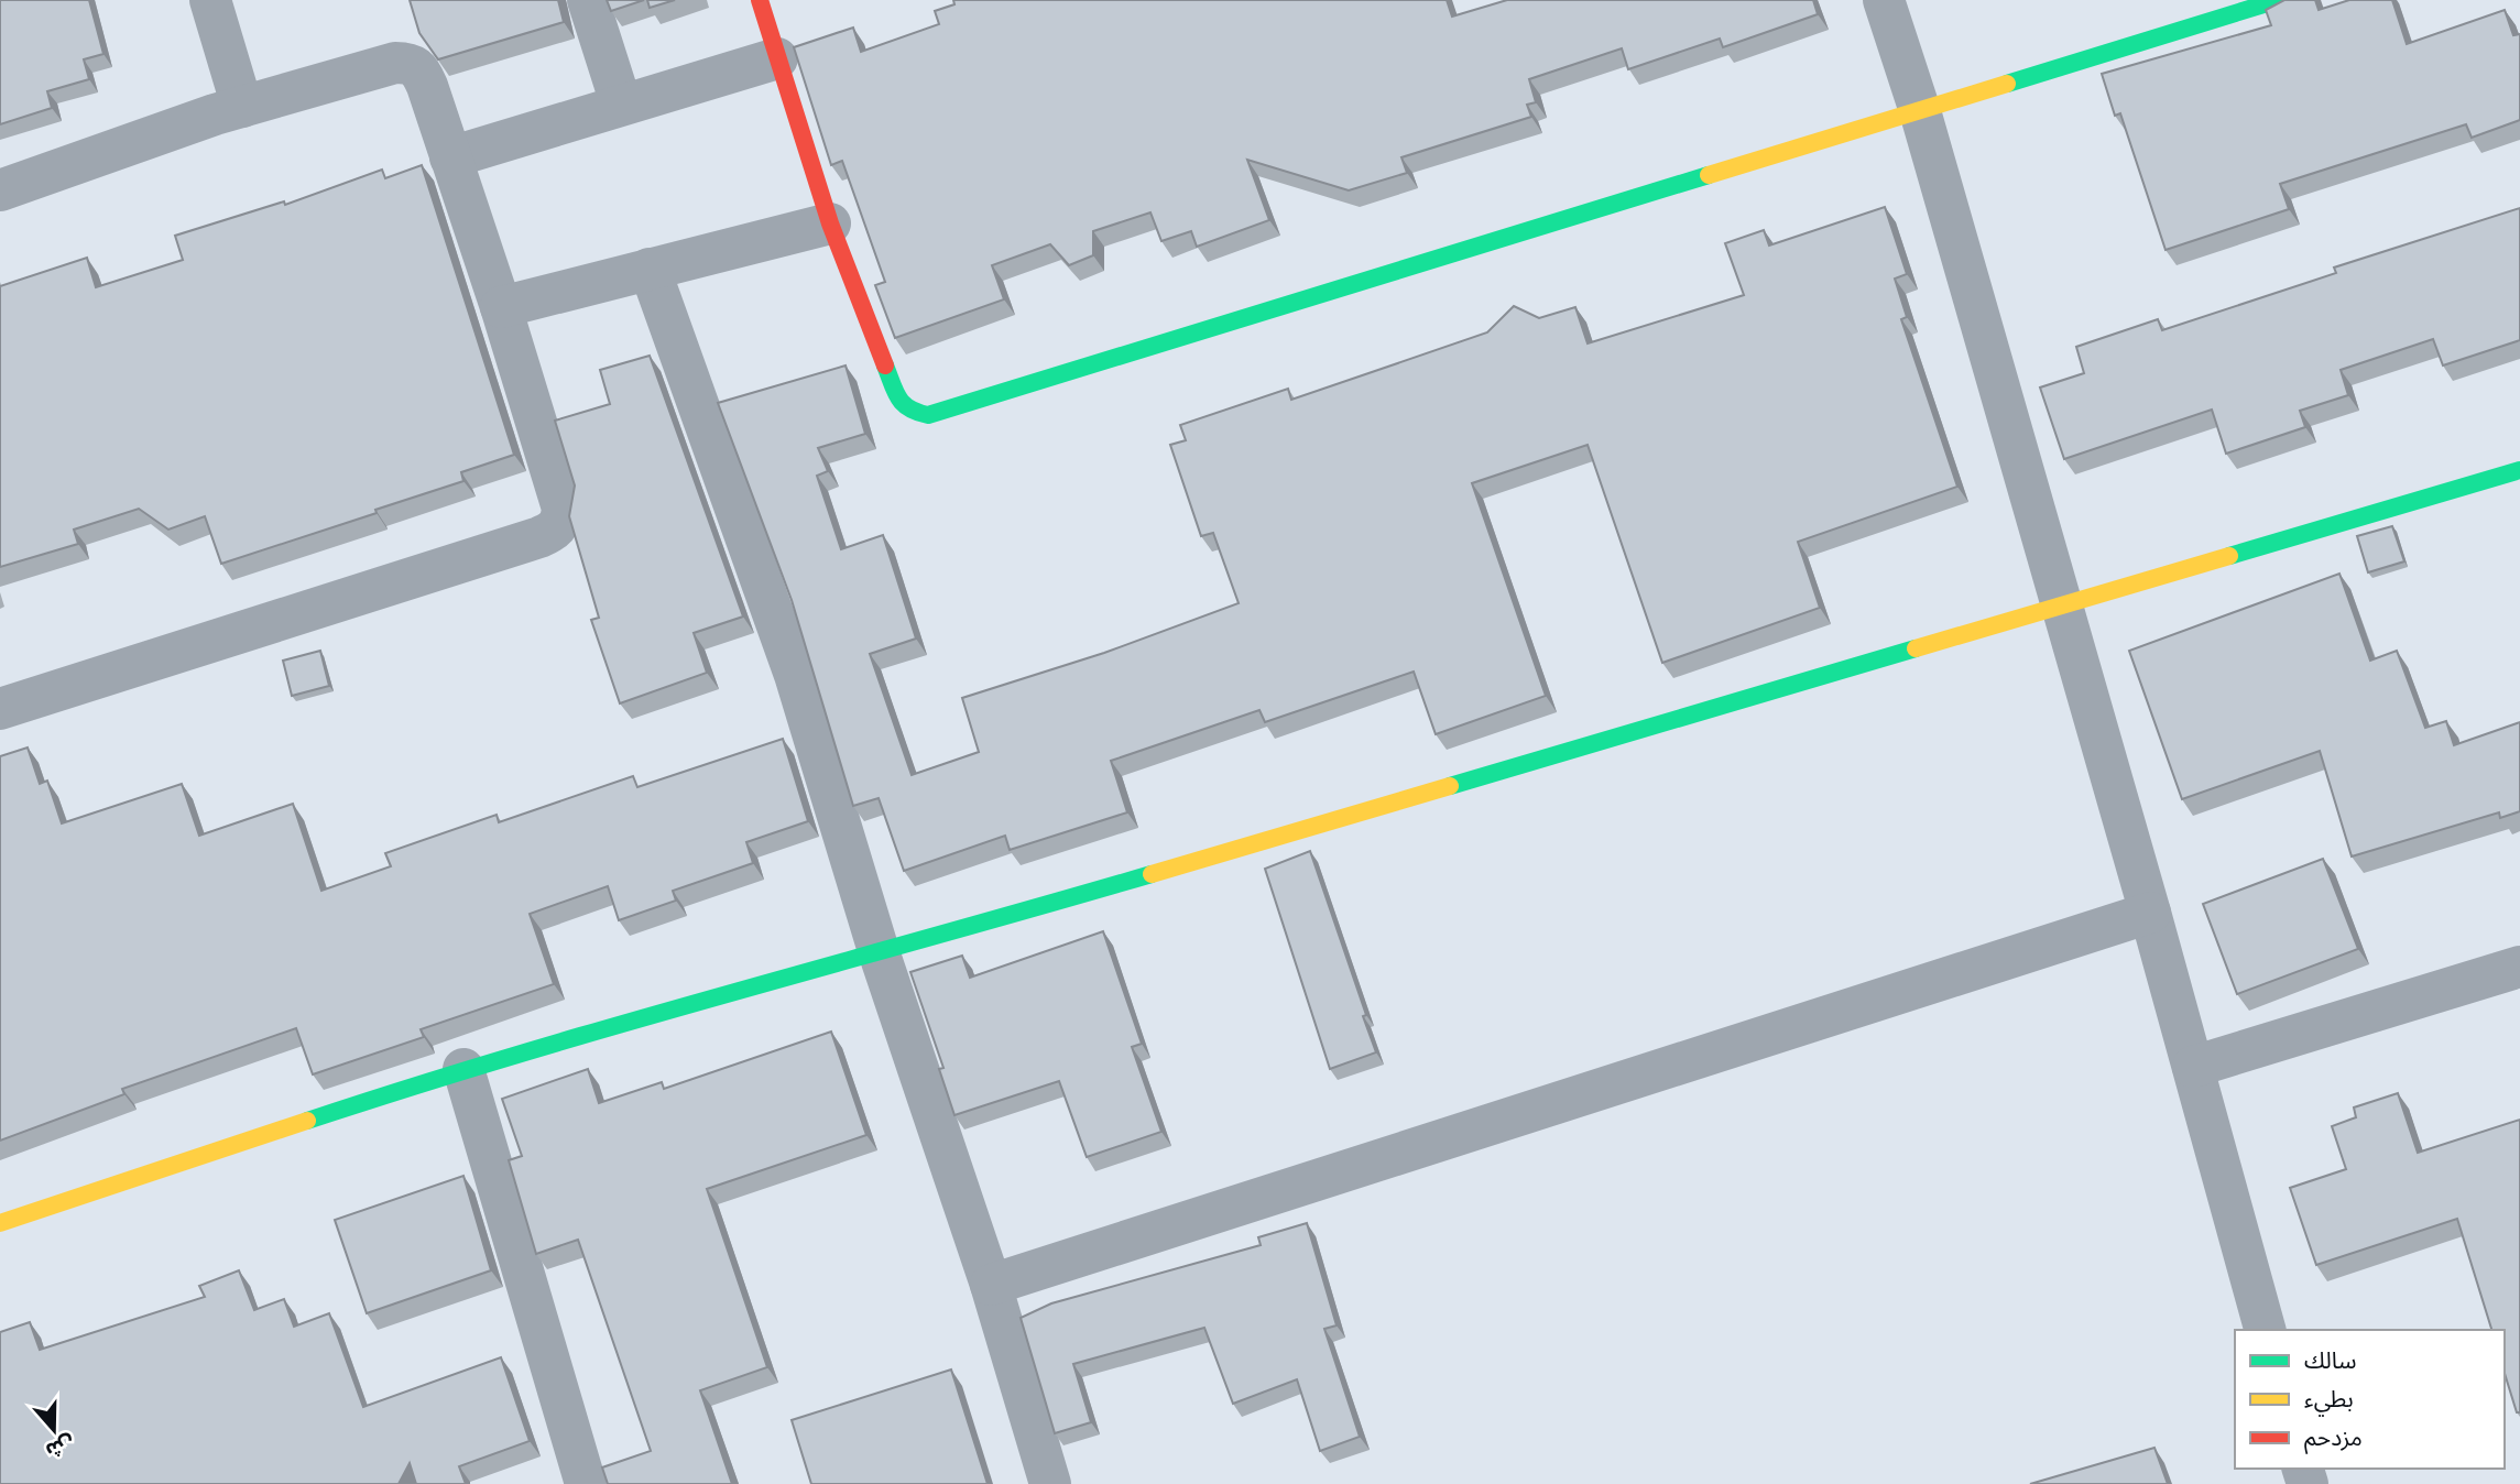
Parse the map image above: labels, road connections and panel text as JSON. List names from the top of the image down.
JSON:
{
  "legend": ["سالك", "بطيء", "مزدحم"],
  "north": "bottom"
}
